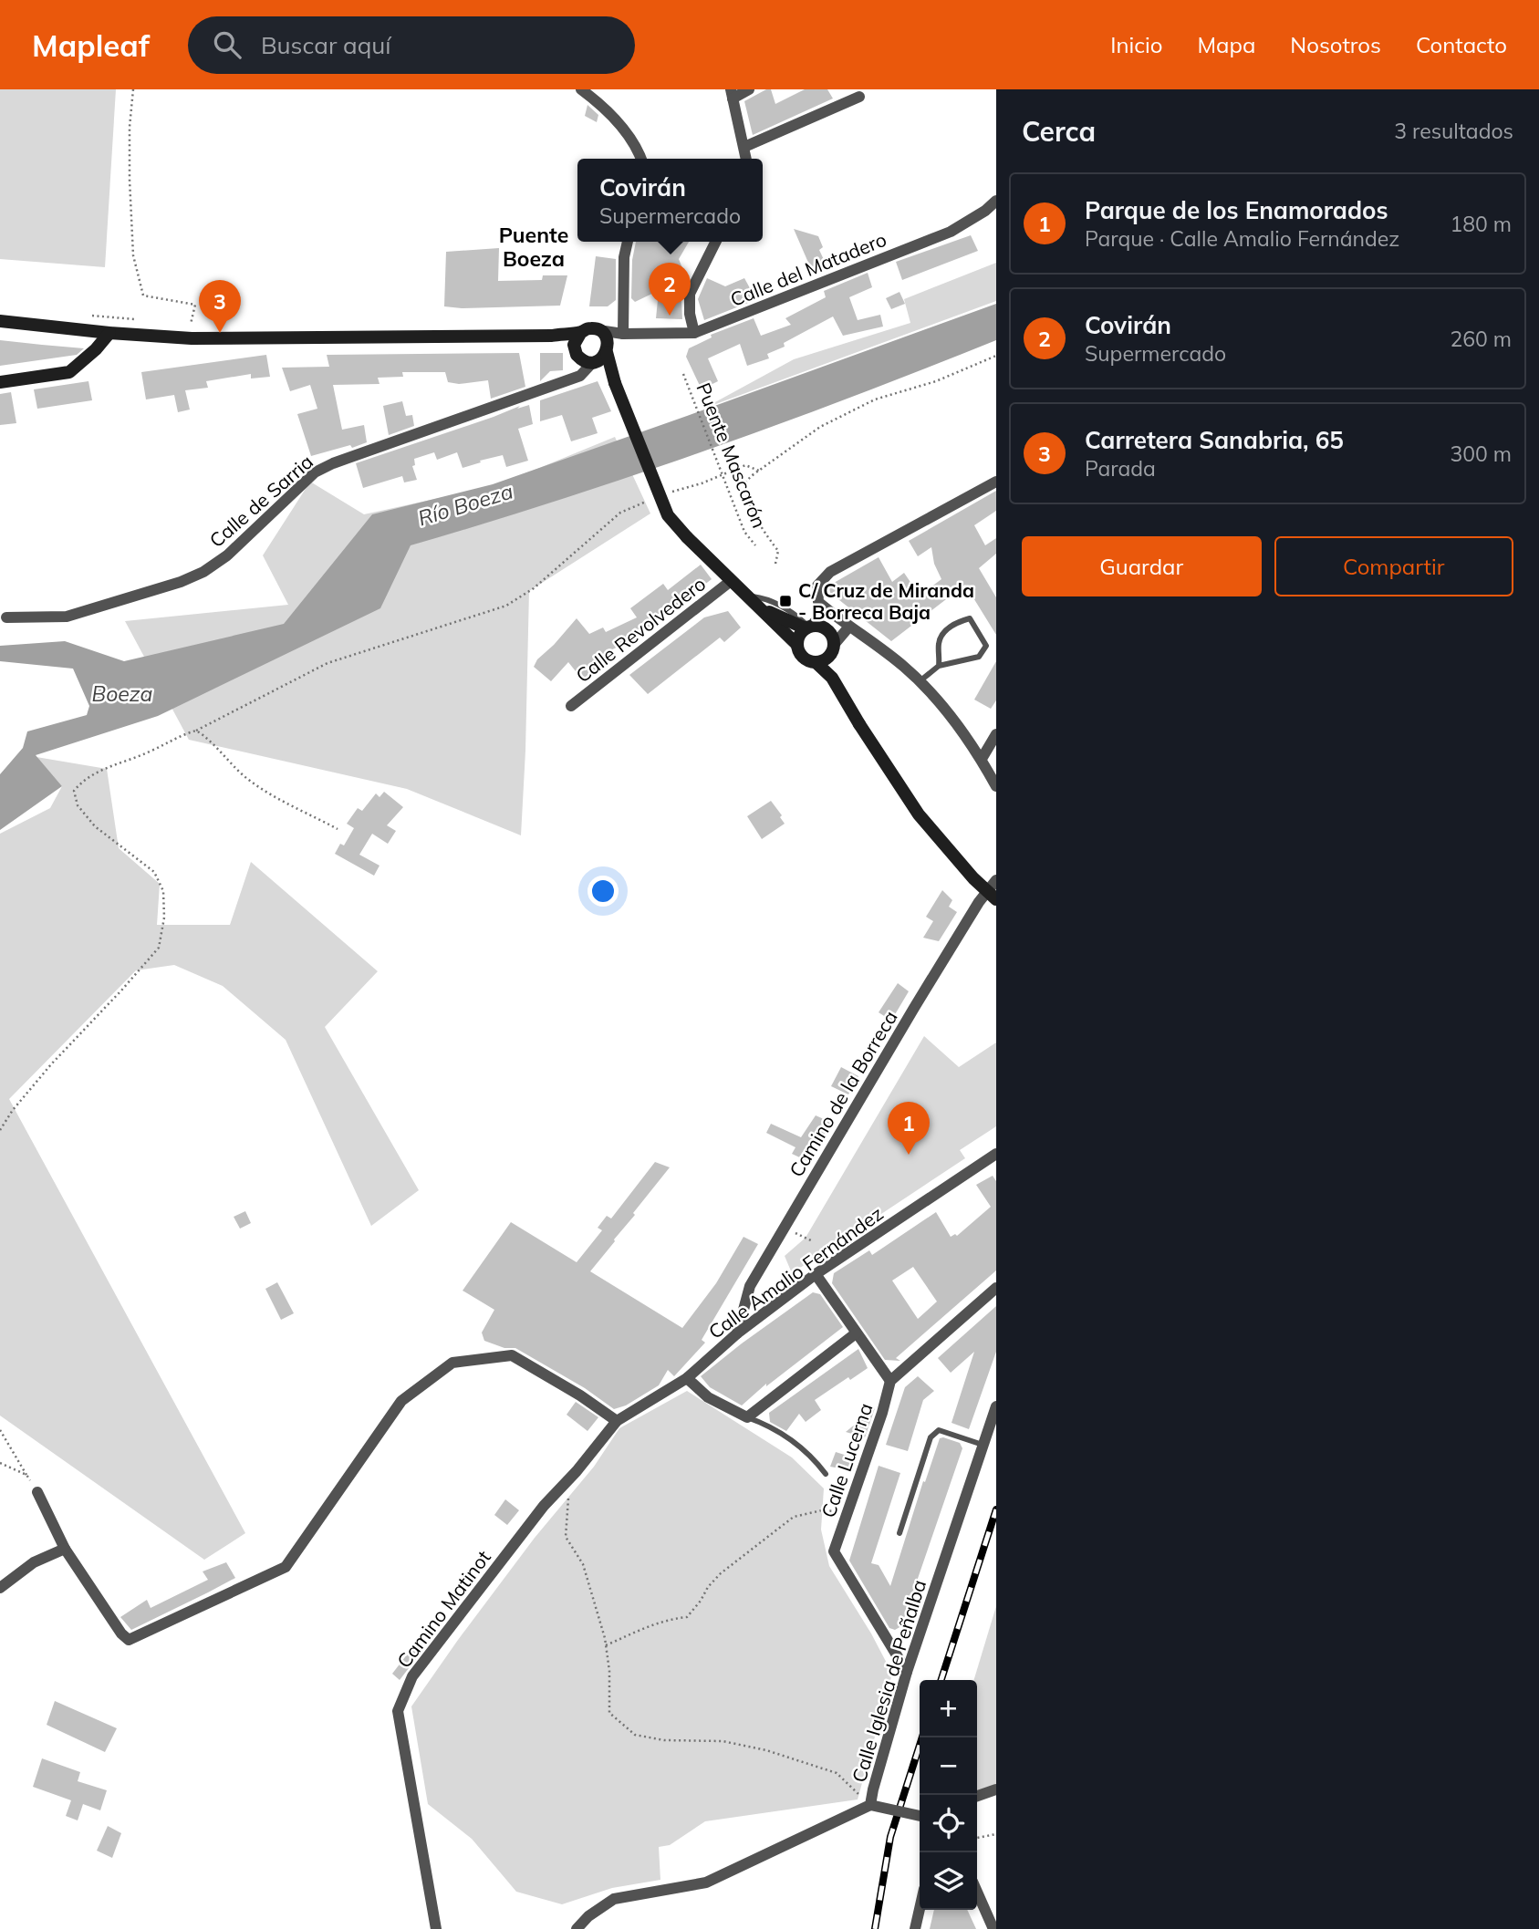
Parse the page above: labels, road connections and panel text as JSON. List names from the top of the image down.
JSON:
{
  "streets": {
    "street": [
      "Calle del Matadero",
      "Calle de Sarria",
      "Calle Revolvedero",
      "Camino de la Borreca",
      "Calle Amalio Fernández",
      "Calle Lucerna",
      "Camino Matinot",
      "Calle Iglesia de Peñalba"
    ],
    "path": ["Puente Mascarón"]
  },
  "crossings": [
    ["Calle del Matadero", "Calle de Sarria"],
    ["Camino de la Borreca", "Calle Amalio Fernández"],
    ["Calle Amalio Fernández", "Camino Matinot"],
    ["Calle Lucerna", "Calle Iglesia de Peñalba"]
  ],
  "districts": ["Puente Boeza"],
  "water": ["Río Boeza", "Boeza"],
  "places": {
    "transit": ["C/ Cruz de Miranda - Borreca Baja"]
  },
  "page": {
    "header": "Mapleaf",
    "search": "Buscar aquí",
    "nav": [
      "Inicio",
      "Mapa",
      "Nosotros",
      "Contacto"
    ],
    "heading": ["Cerca", "3 resultados"],
    "popup": ["Covirán", "Supermercado"],
    "list": [
      {
        "mark": "1",
        "name": "Parque de los Enamorados",
        "note": "Parque · Calle Amalio Fernández",
        "value": "180 m"
      },
      {
        "mark": "2",
        "name": "Covirán",
        "note": "Supermercado",
        "value": "260 m"
      },
      {
        "mark": "3",
        "name": "Carretera Sanabria, 65",
        "note": "Parada",
        "value": "300 m"
      }
    ],
    "pins": ["2", "3", "1"],
    "buttons": ["Guardar", "Compartir"],
    "map_buttons": ["+", "−"]
  }
}
